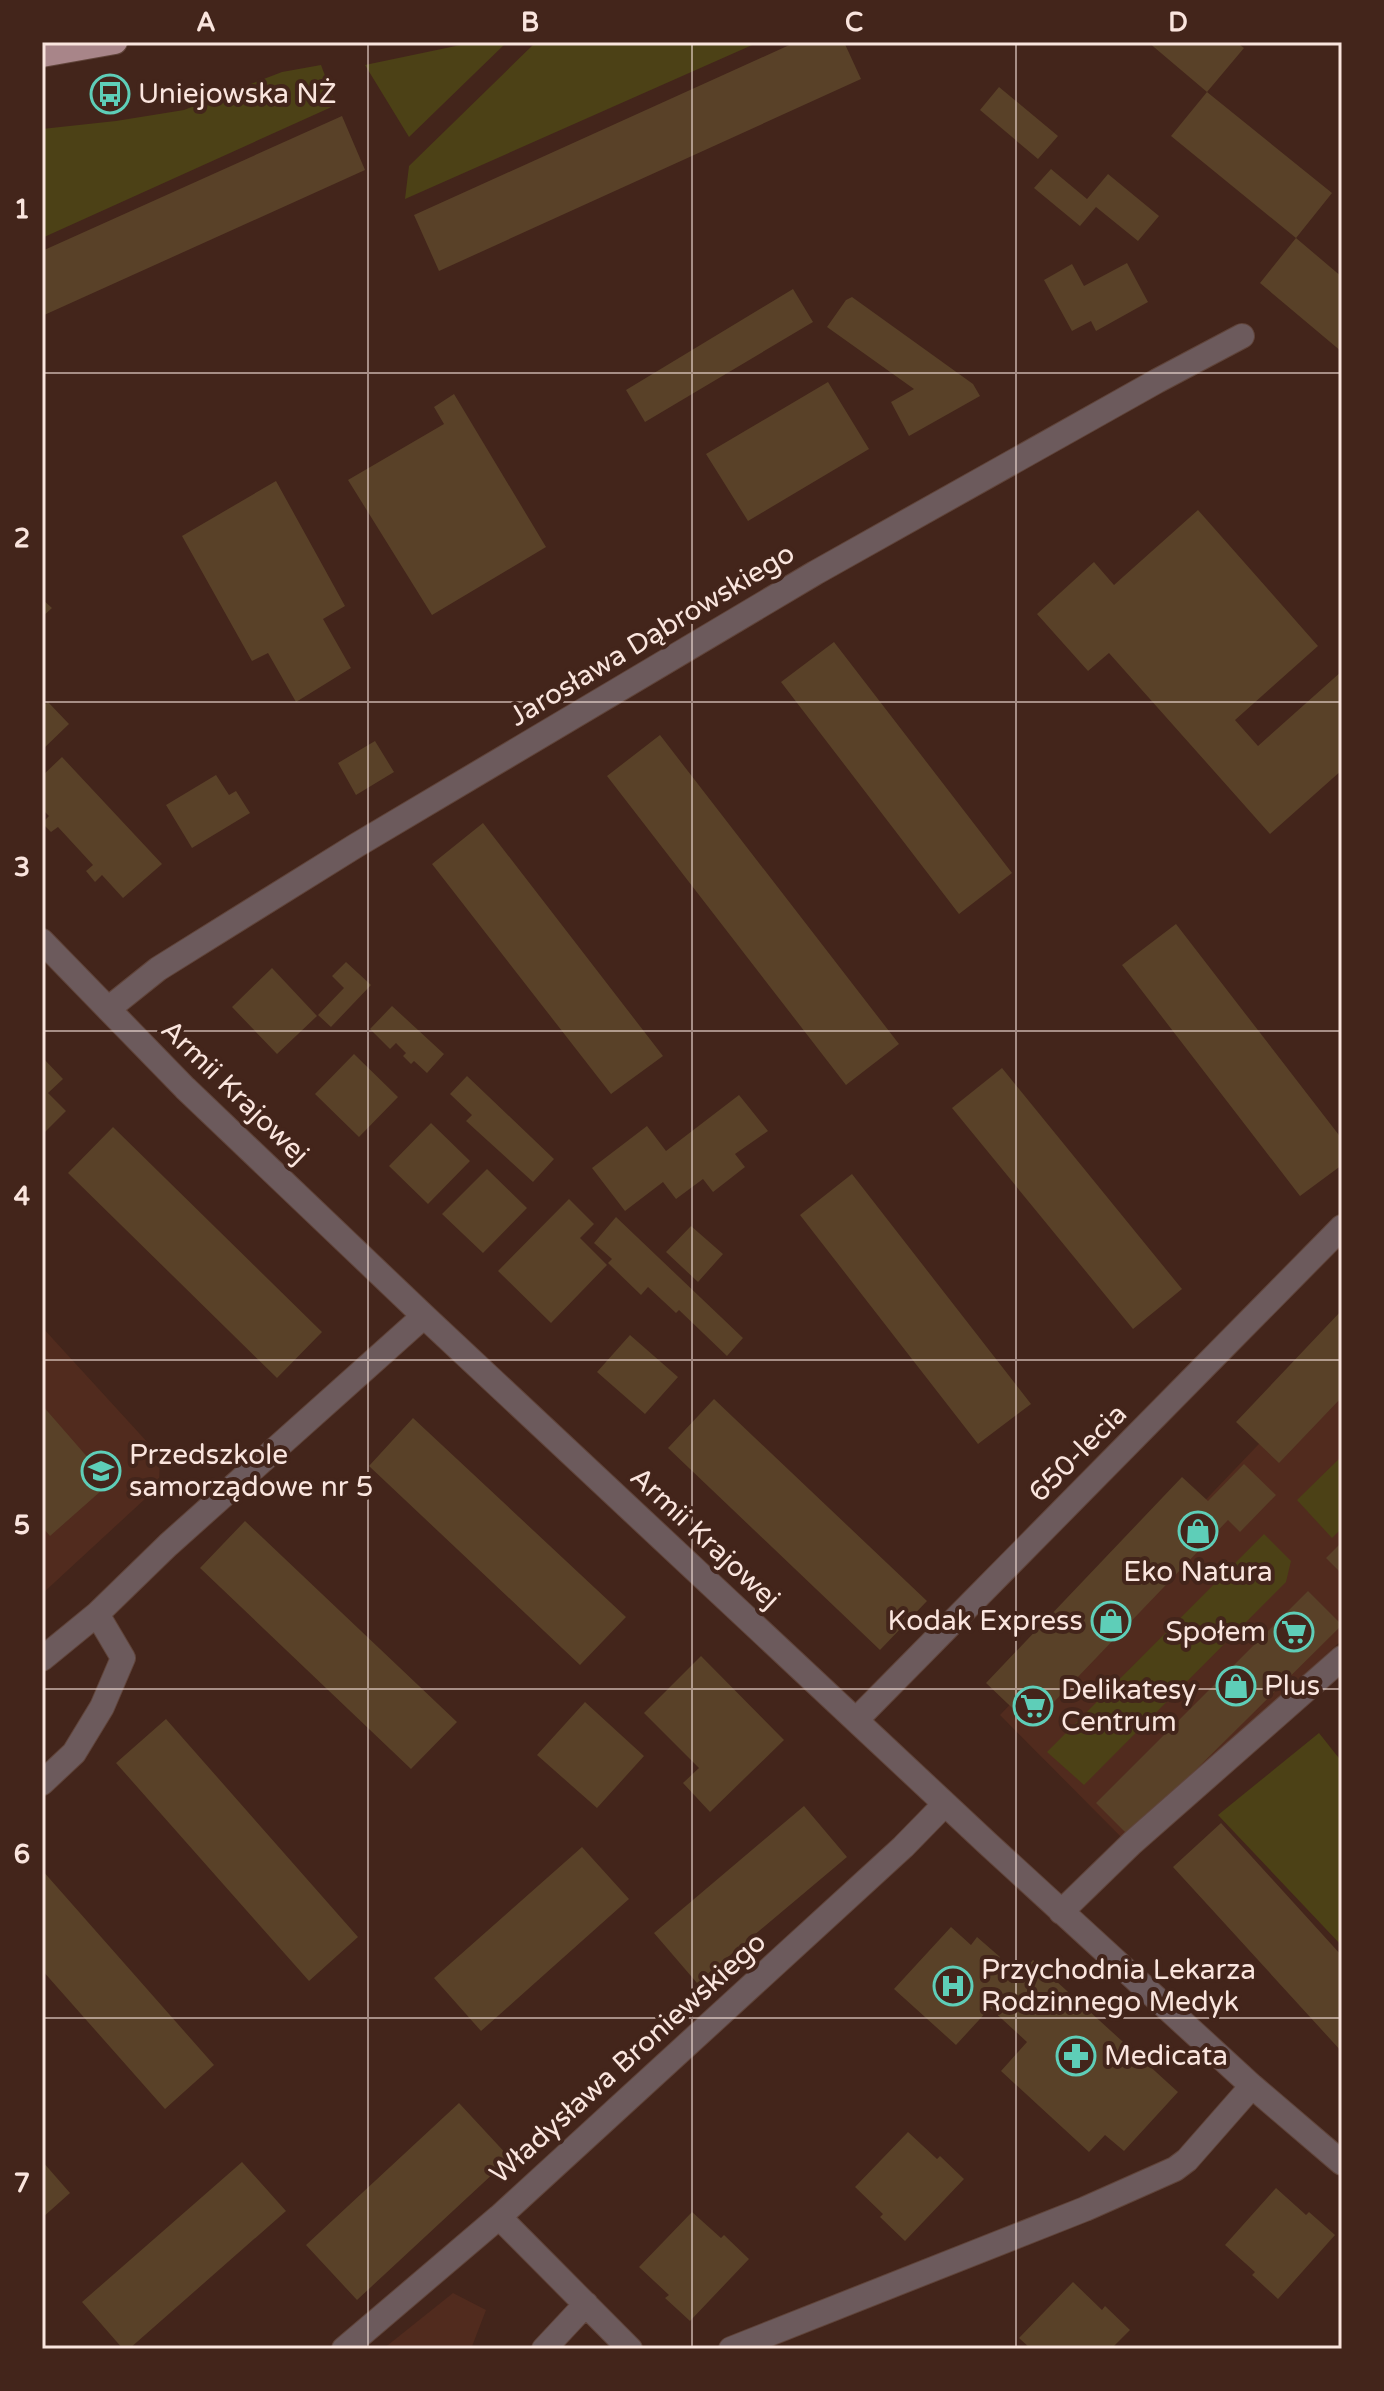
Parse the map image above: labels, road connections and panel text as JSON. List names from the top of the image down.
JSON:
{
  "streets": {
    "street": [
      "Jarosława Dąbrowskiego",
      "Armii Krajowej",
      "650-lecia",
      "Władysława Broniewskiego"
    ]
  },
  "crossings": [
    ["Jarosława Dąbrowskiego", "Armii Krajowej"],
    ["Armii Krajowej", "650-lecia"],
    ["Armii Krajowej", "Władysława Broniewskiego"]
  ],
  "places": {
    "bus stop": ["Uniejowska NŻ"],
    "school or university": ["Przedszkole samorządowe nr 5"],
    "shop": ["Eko Natura", "Kodak Express", "Plus"],
    "supermarket": ["Społem", "Delikatesy Centrum"],
    "hospital": ["Przychodnia Lekarza Rodzinnego Medyk"],
    "pharmacy": ["Medicata"]
  },
  "grid": {
    "columns": [
      "A",
      "B",
      "C",
      "D"
    ],
    "rows": [
      "1",
      "2",
      "3",
      "4",
      "5",
      "6",
      "7"
    ]
  }
}
